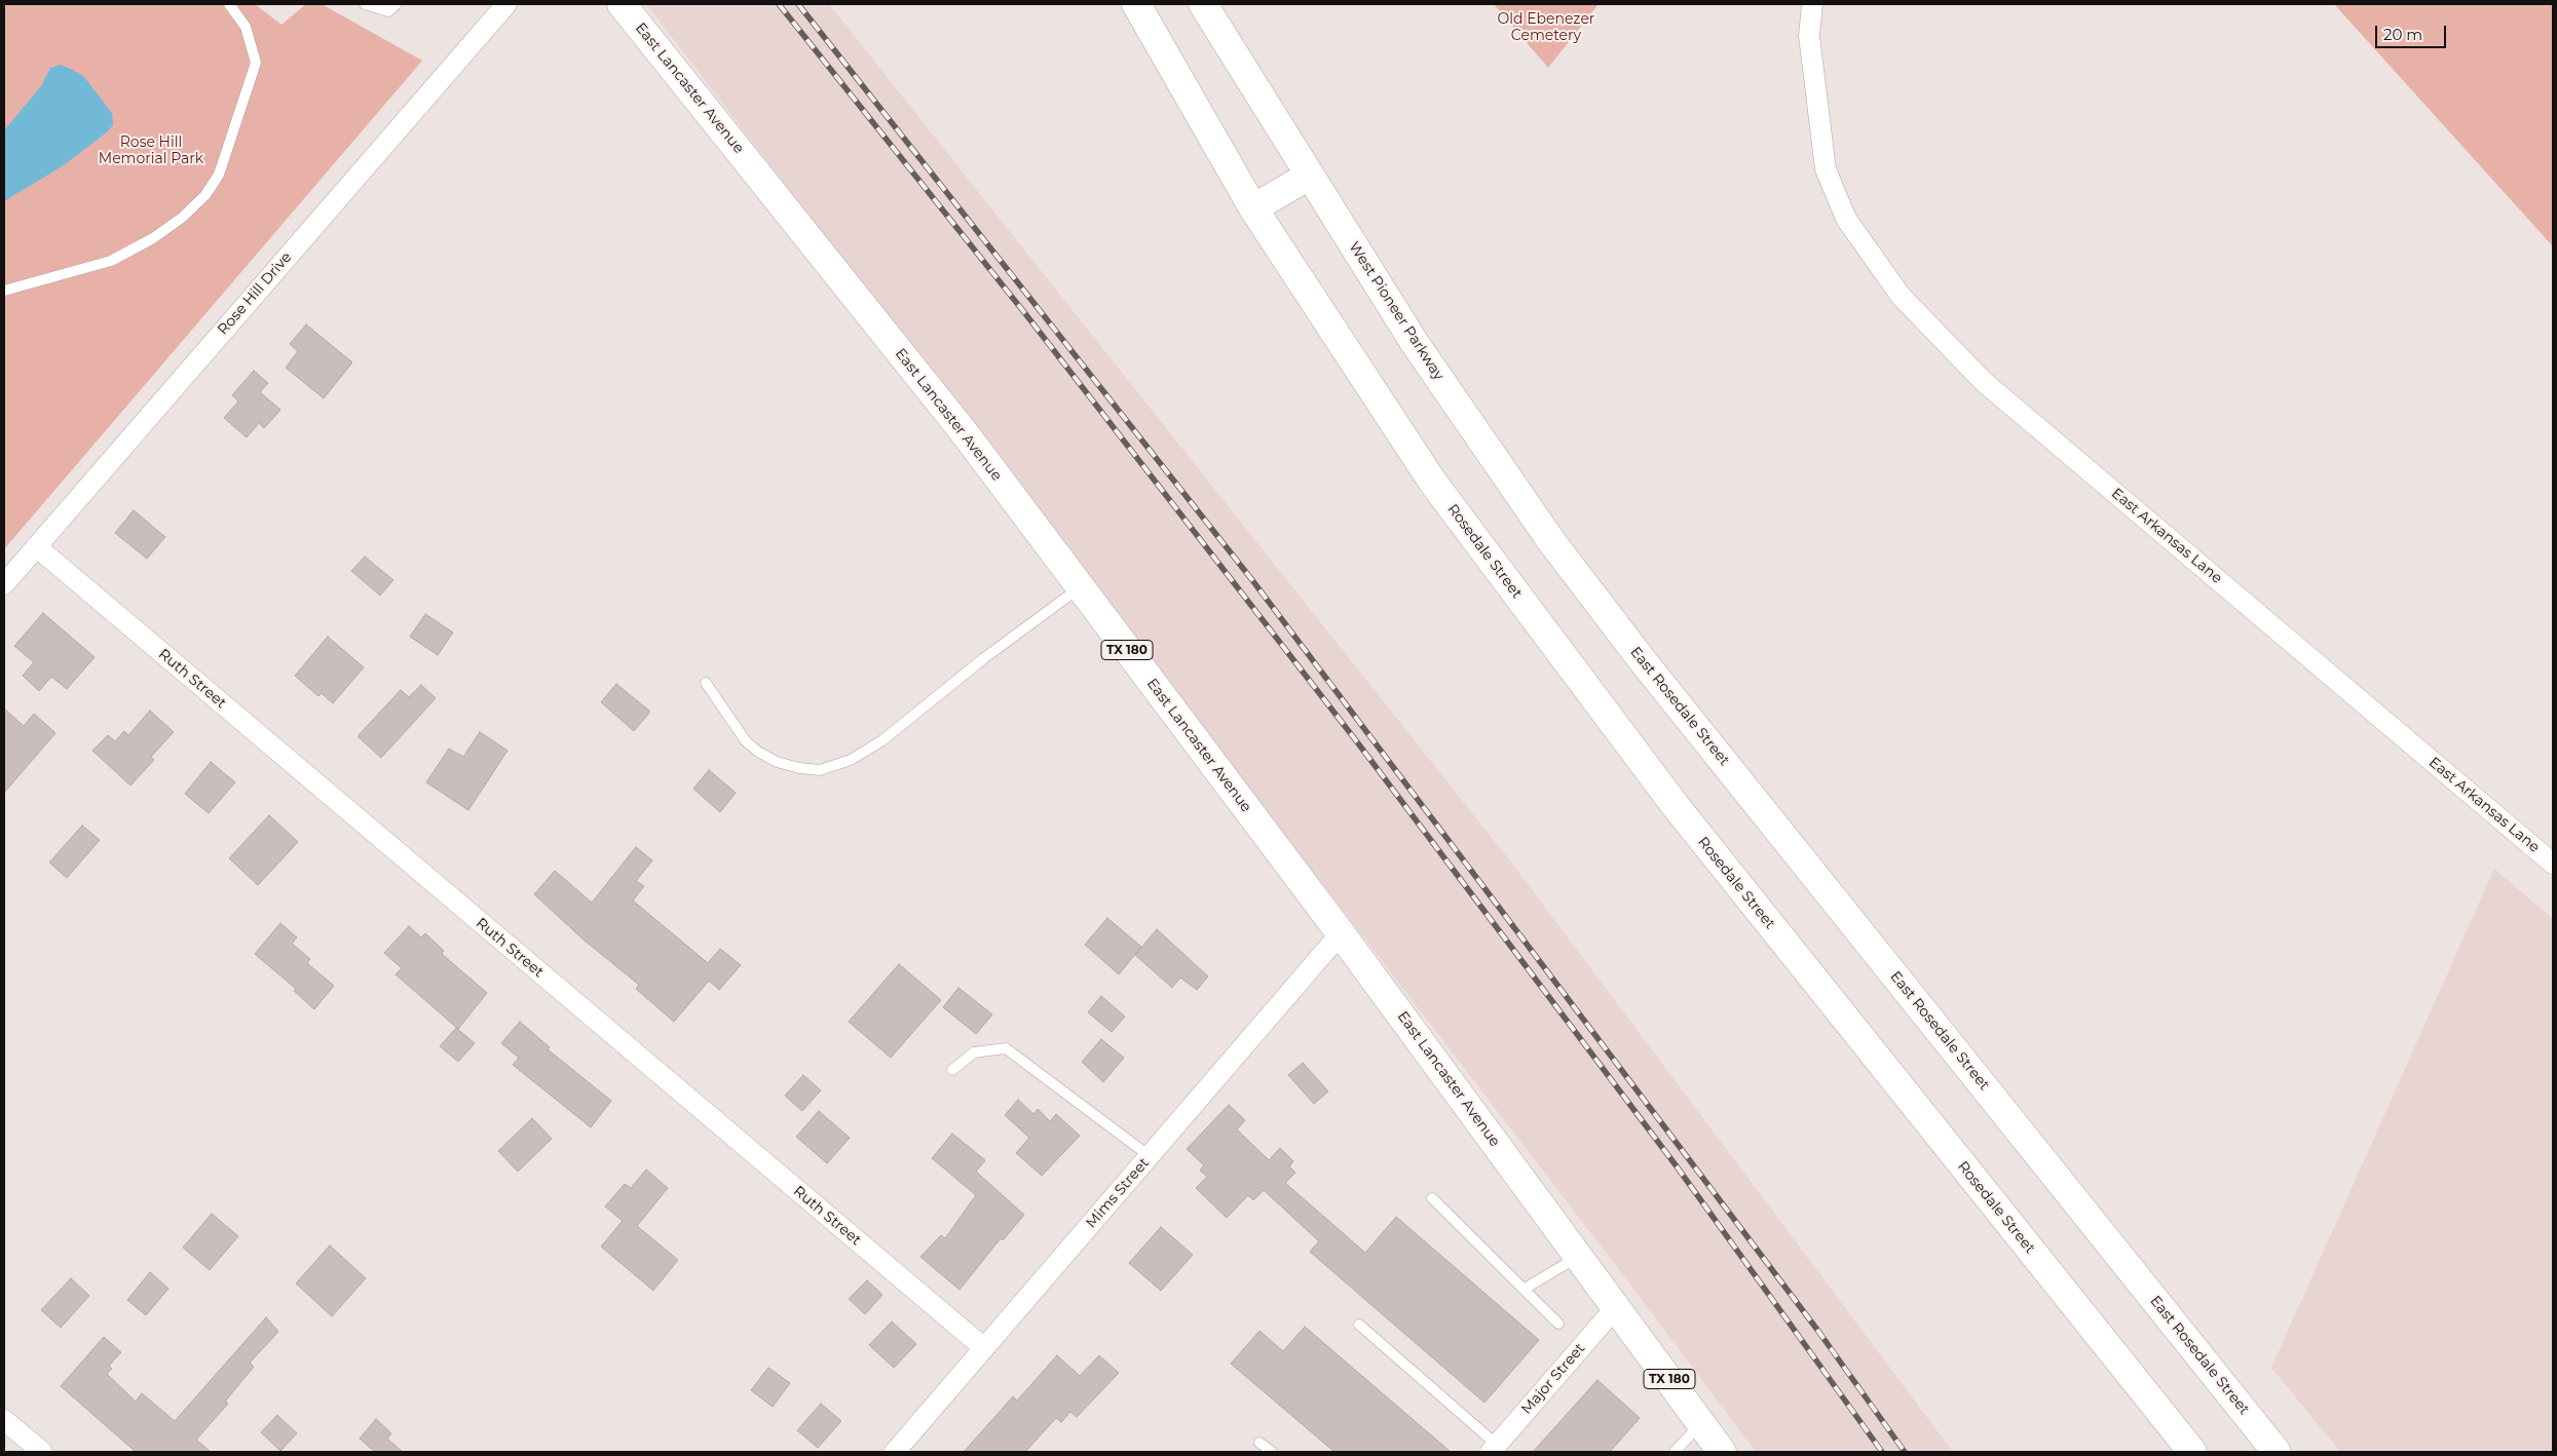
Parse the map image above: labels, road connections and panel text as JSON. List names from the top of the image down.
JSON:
{
  "streets": {
    "main road": [
      "East Lancaster Avenue",
      "West Pioneer Parkway",
      "Rosedale Street",
      "TX 180",
      "East Rosedale Street"
    ],
    "street": [
      "Rose Hill Drive",
      "East Arkansas Lane",
      "Ruth Street",
      "Mims Street",
      "Major Street"
    ]
  },
  "crossings": [
    ["East Lancaster Avenue", "Mims Street"],
    ["East Lancaster Avenue", "Major Street"],
    ["Rose Hill Drive", "Ruth Street"],
    ["West Pioneer Parkway", "East Rosedale Street"],
    ["Ruth Street", "Mims Street"]
  ],
  "parks": ["Old Ebenezer Cemetery", "Rose Hill Memorial Park"],
  "scale_bar": "20 m"
}
